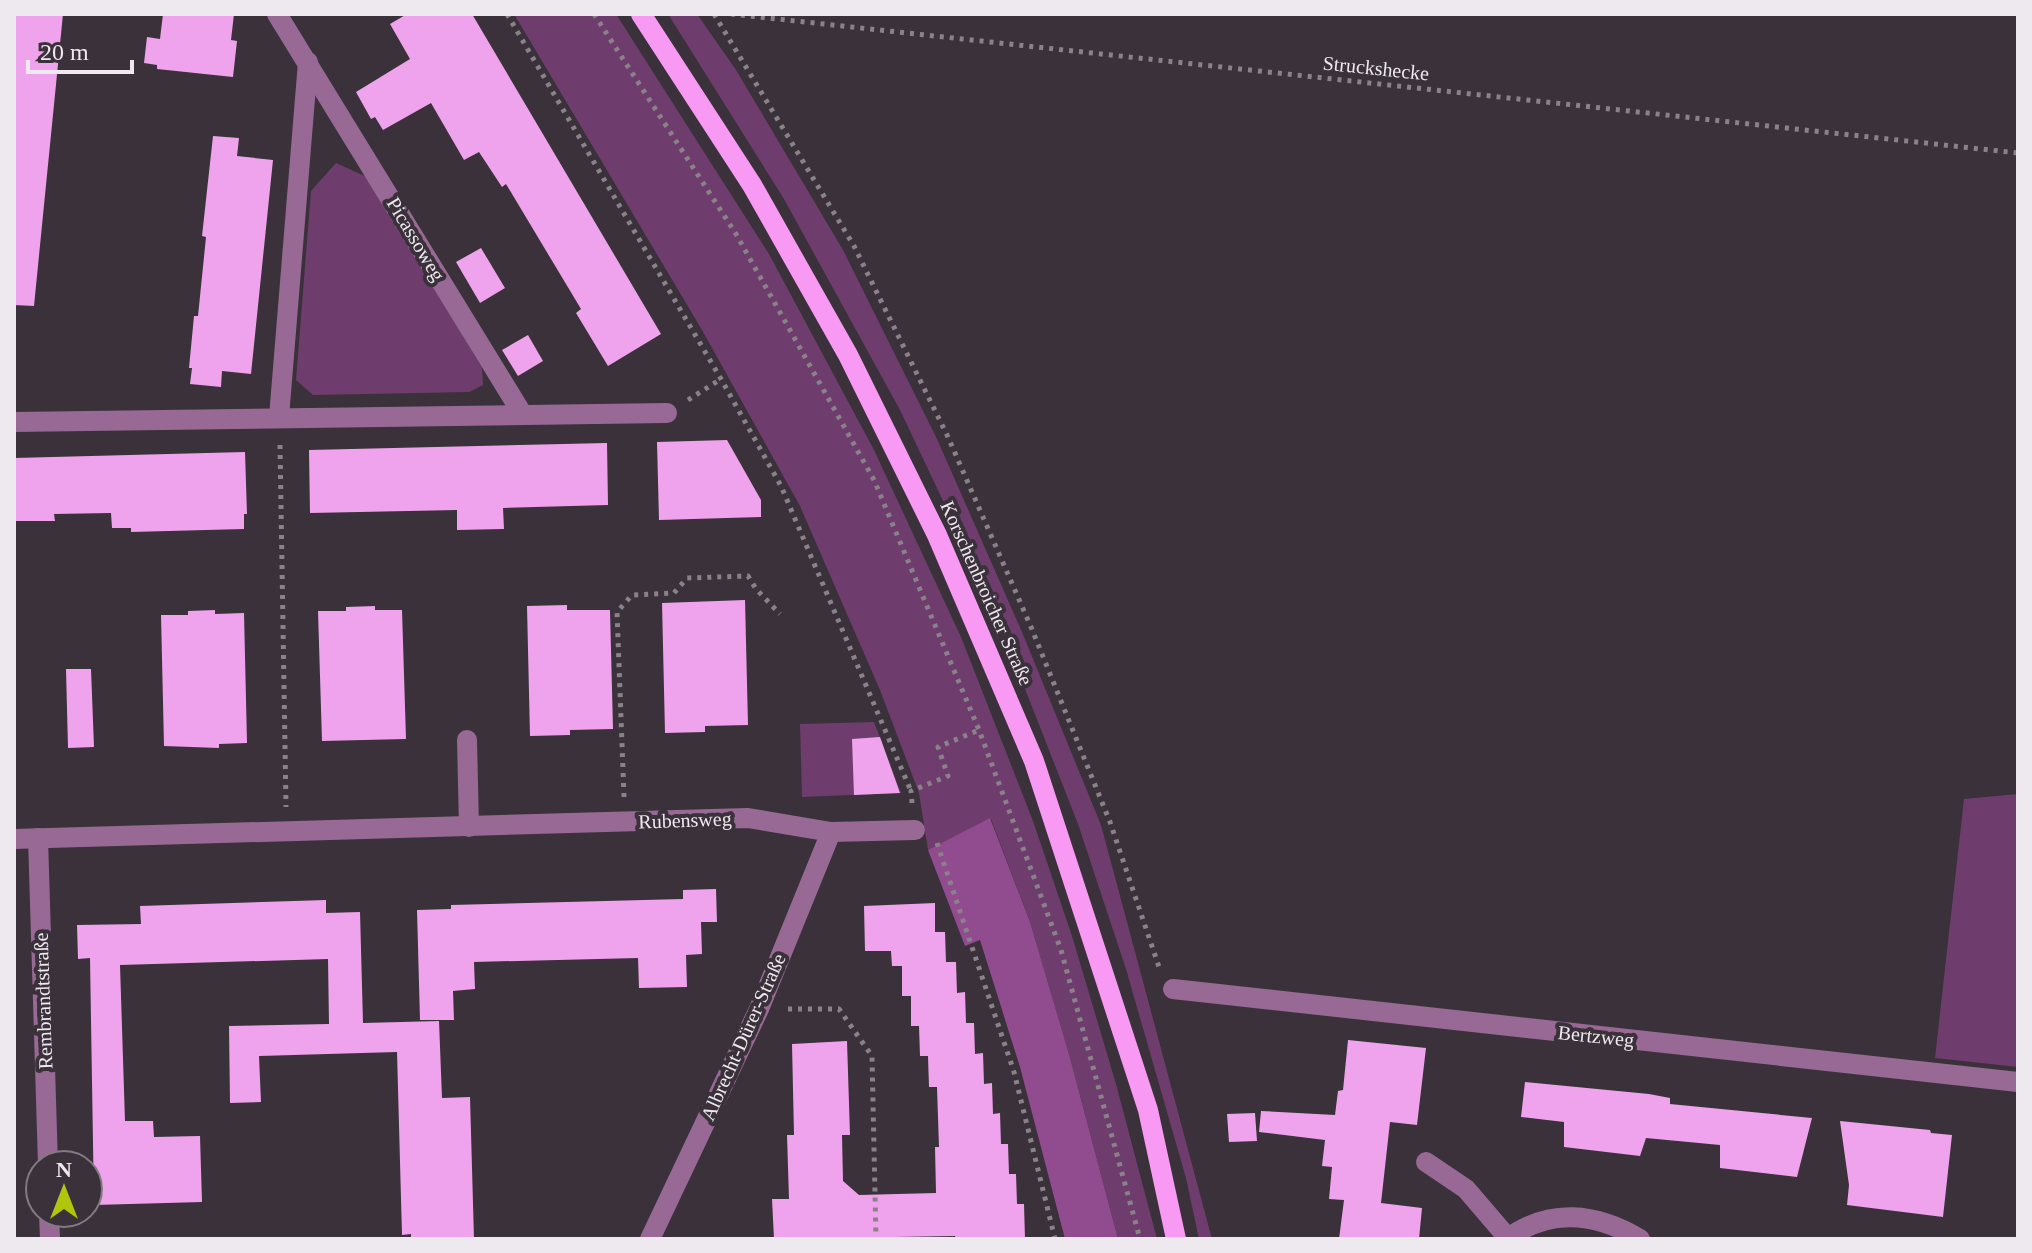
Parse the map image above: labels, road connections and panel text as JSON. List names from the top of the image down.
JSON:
{
  "streets": {
    "main road": ["Korschenbroicher Straße"],
    "street": [
      "Picassoweg",
      "Rubensweg",
      "Rembrandtstraße",
      "Bertzweg",
      "Albrecht-Dürer-Straße"
    ],
    "path": ["Struckshecke"]
  },
  "crossings": [
    ["Rubensweg", "Rembrandtstraße"],
    ["Rubensweg", "Albrecht-Dürer-Straße"]
  ],
  "scale_bar": "20 m",
  "north": "top"
}
